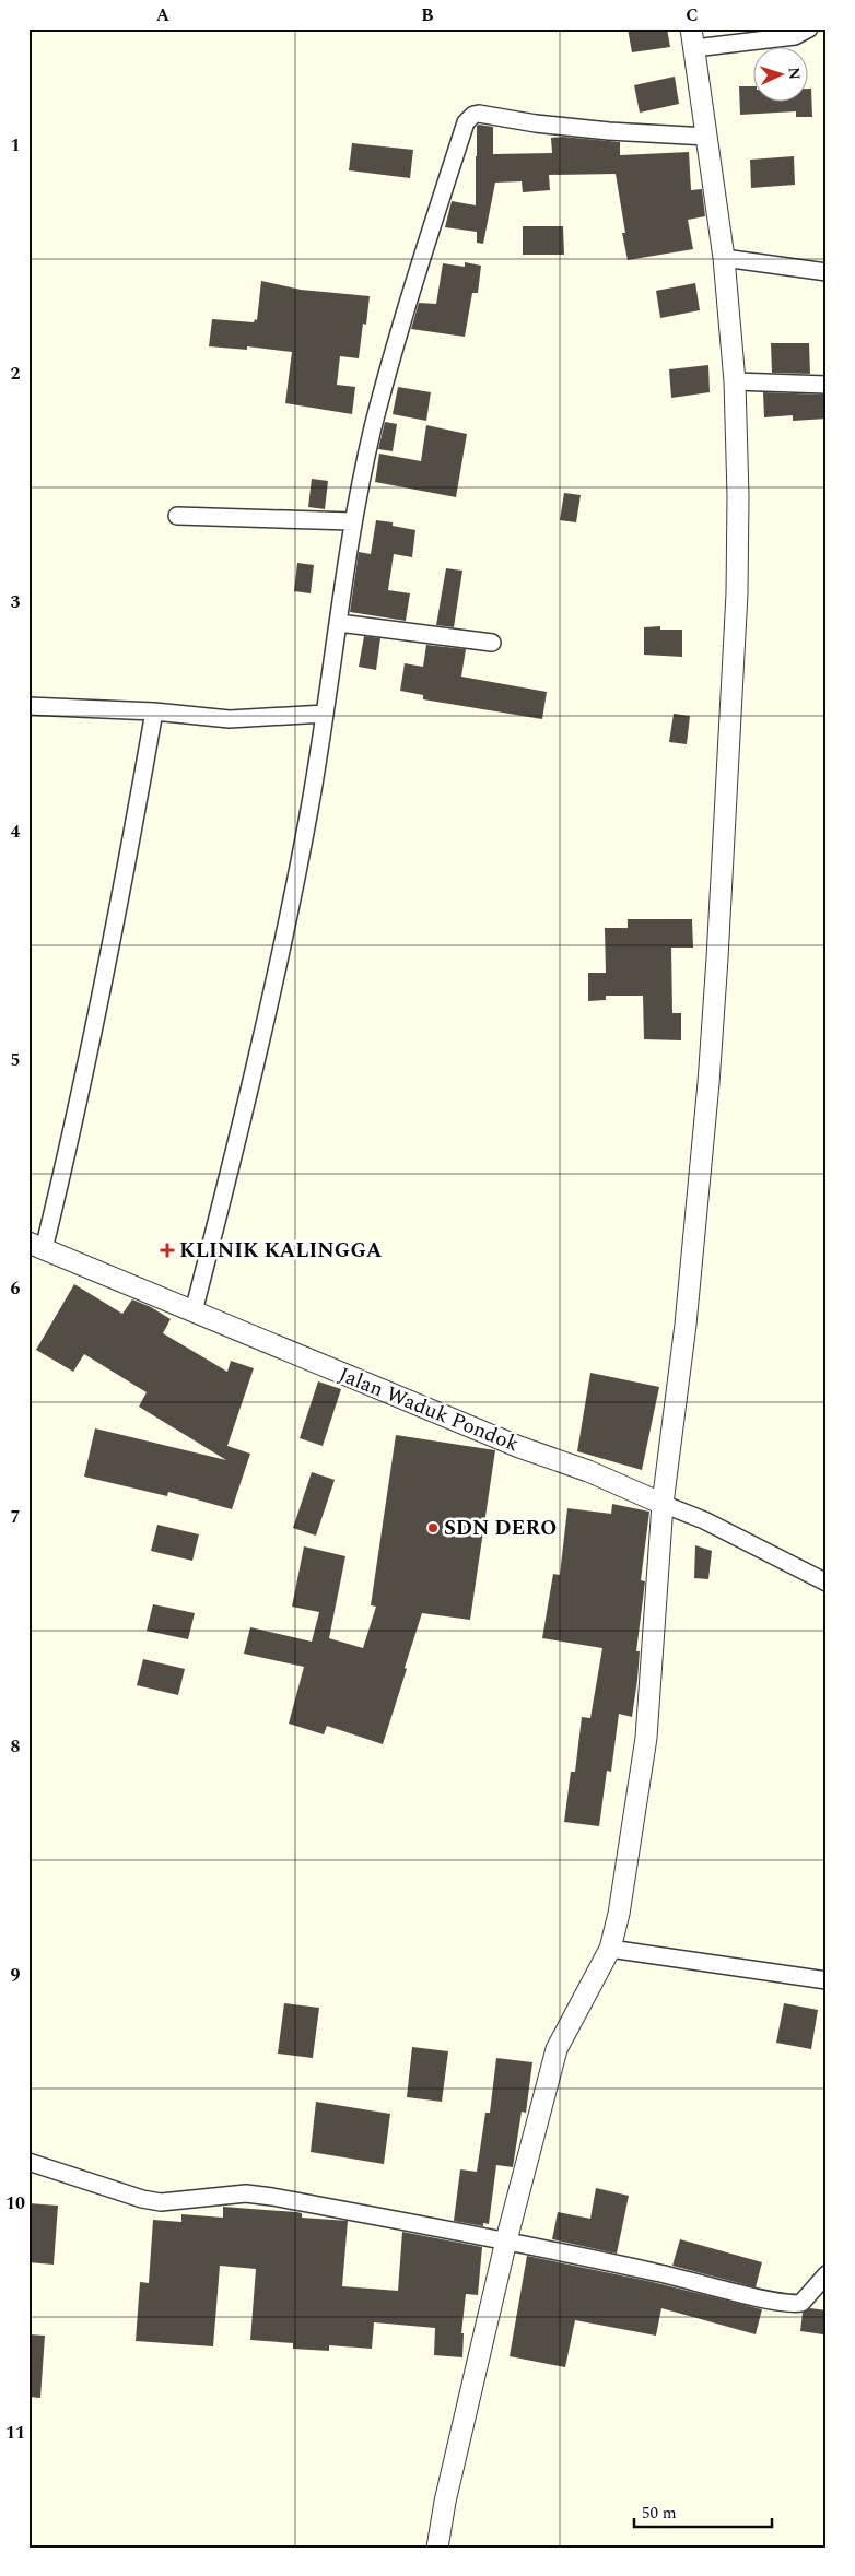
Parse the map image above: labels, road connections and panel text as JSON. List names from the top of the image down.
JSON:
{
  "streets": {
    "street": ["Jalan Waduk Pondok"]
  },
  "places": {
    "health": ["KLINIK KALINGGA"],
    "other": ["SDN DERO"]
  },
  "scale_bar": "50 m",
  "north": "right",
  "grid": {
    "columns": ["A", "B", "C"],
    "rows": [
      "1",
      "2",
      "3",
      "4",
      "5",
      "6",
      "7",
      "8",
      "9",
      "10",
      "11"
    ]
  }
}
